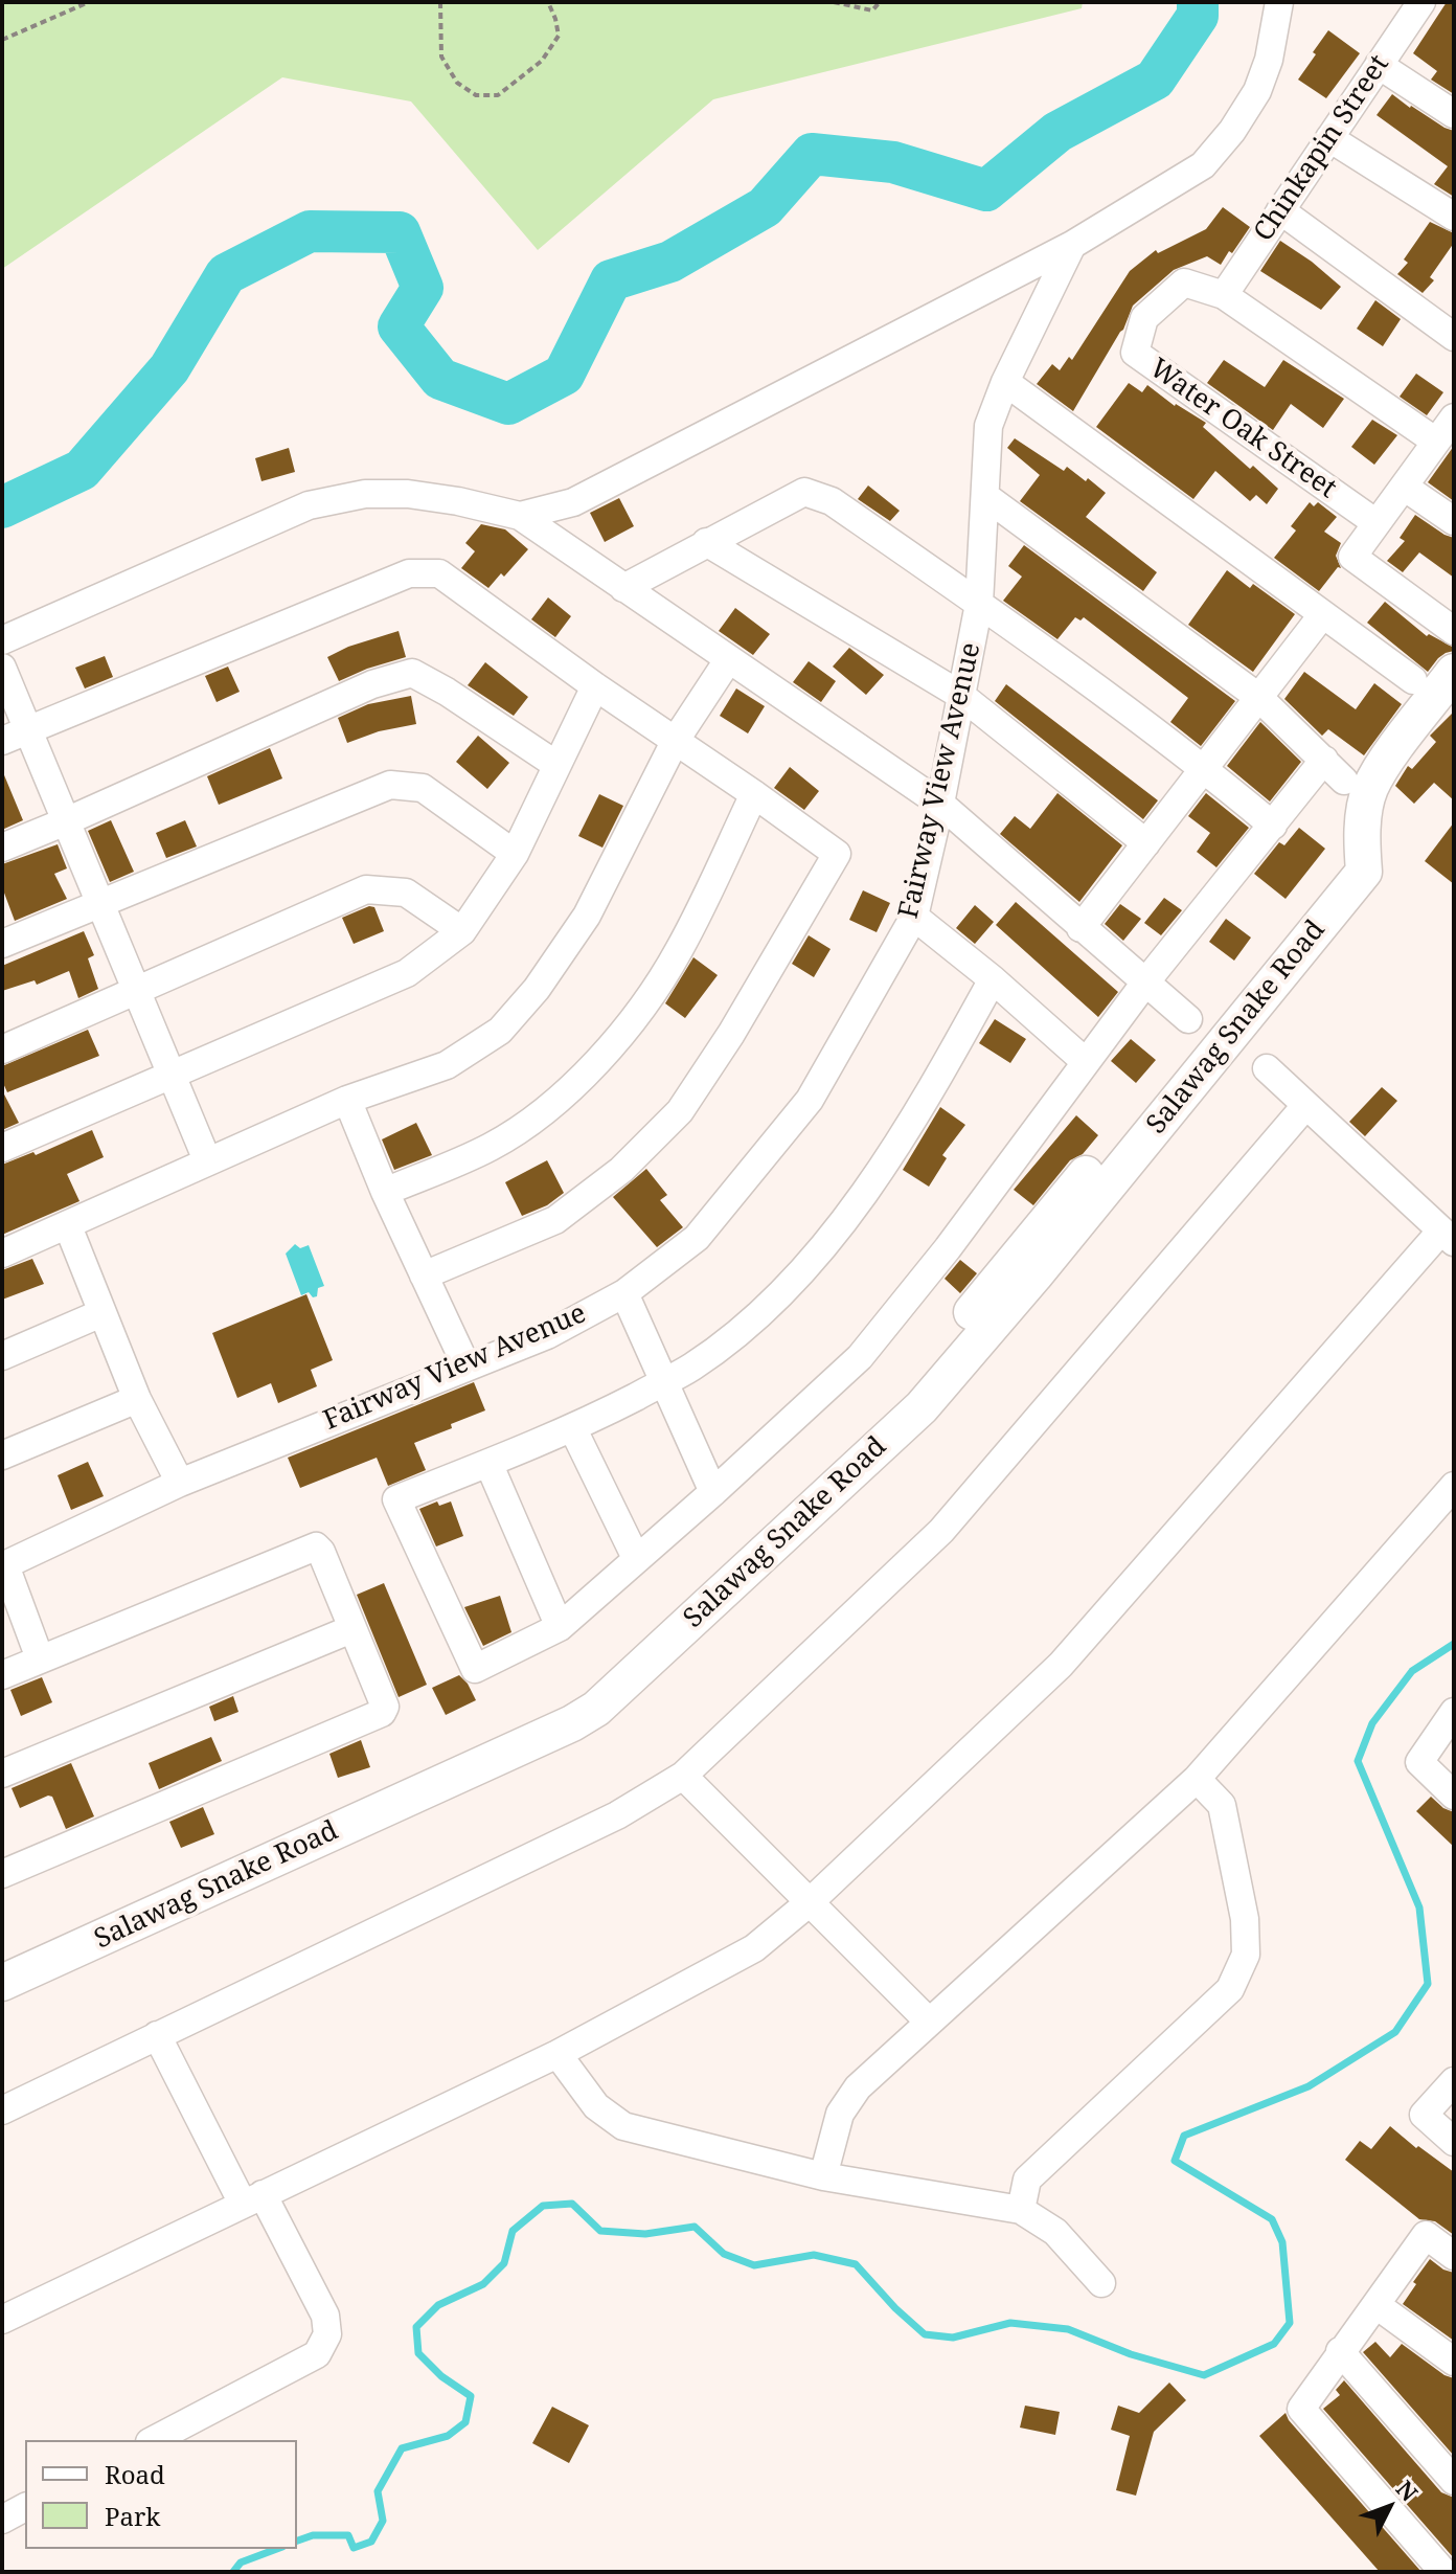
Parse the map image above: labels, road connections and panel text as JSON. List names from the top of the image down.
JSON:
{
  "streets": {
    "main road": ["Salawag Snake Road"],
    "street": ["Chinkapin Street", "Water Oak Street", "Fairway View Avenue"]
  },
  "crossings": [
    ["Chinkapin Street", "Water Oak Street"]
  ],
  "legend": ["Road", "Park"],
  "north": "top right"
}
